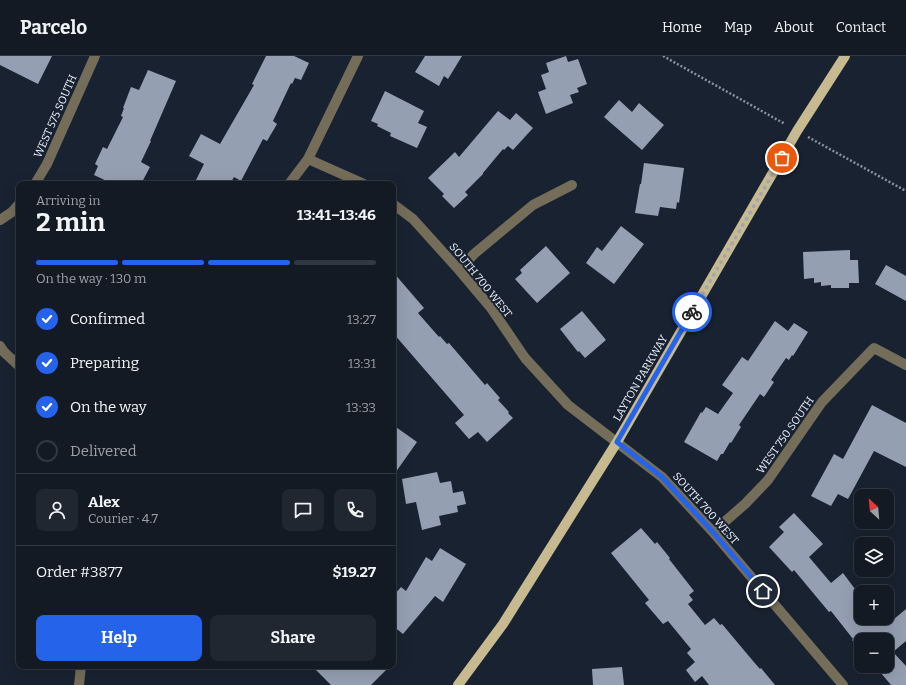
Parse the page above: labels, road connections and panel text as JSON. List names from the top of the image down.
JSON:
{
  "streets": {
    "main road": ["LAYTON PARKWAY"],
    "street": ["WEST 575 SOUTH", "SOUTH 700 WEST", "WEST 750 SOUTH"]
  },
  "crossings": [
    ["SOUTH 700 WEST", "LAYTON PARKWAY"],
    ["SOUTH 700 WEST", "WEST 750 SOUTH"]
  ],
  "north": "top left",
  "page": {
    "header": "Parcelo",
    "nav": [
      "Home",
      "Map",
      "About",
      "Contact"
    ],
    "heading": ["2 min", "Arriving in", "13:41–13:46"],
    "panel": [
      "Alex",
      "Courier · 4.7",
      "Order #3877",
      "$19.27"
    ],
    "bar": "On the way · 130 m",
    "list": [
      ["Confirmed", "13:27"],
      ["Preparing", "13:31"],
      ["On the way", "13:33"],
      "Delivered"
    ],
    "map_buttons": ["+", "−"],
    "buttons": ["Help", "Share"]
  }
}
